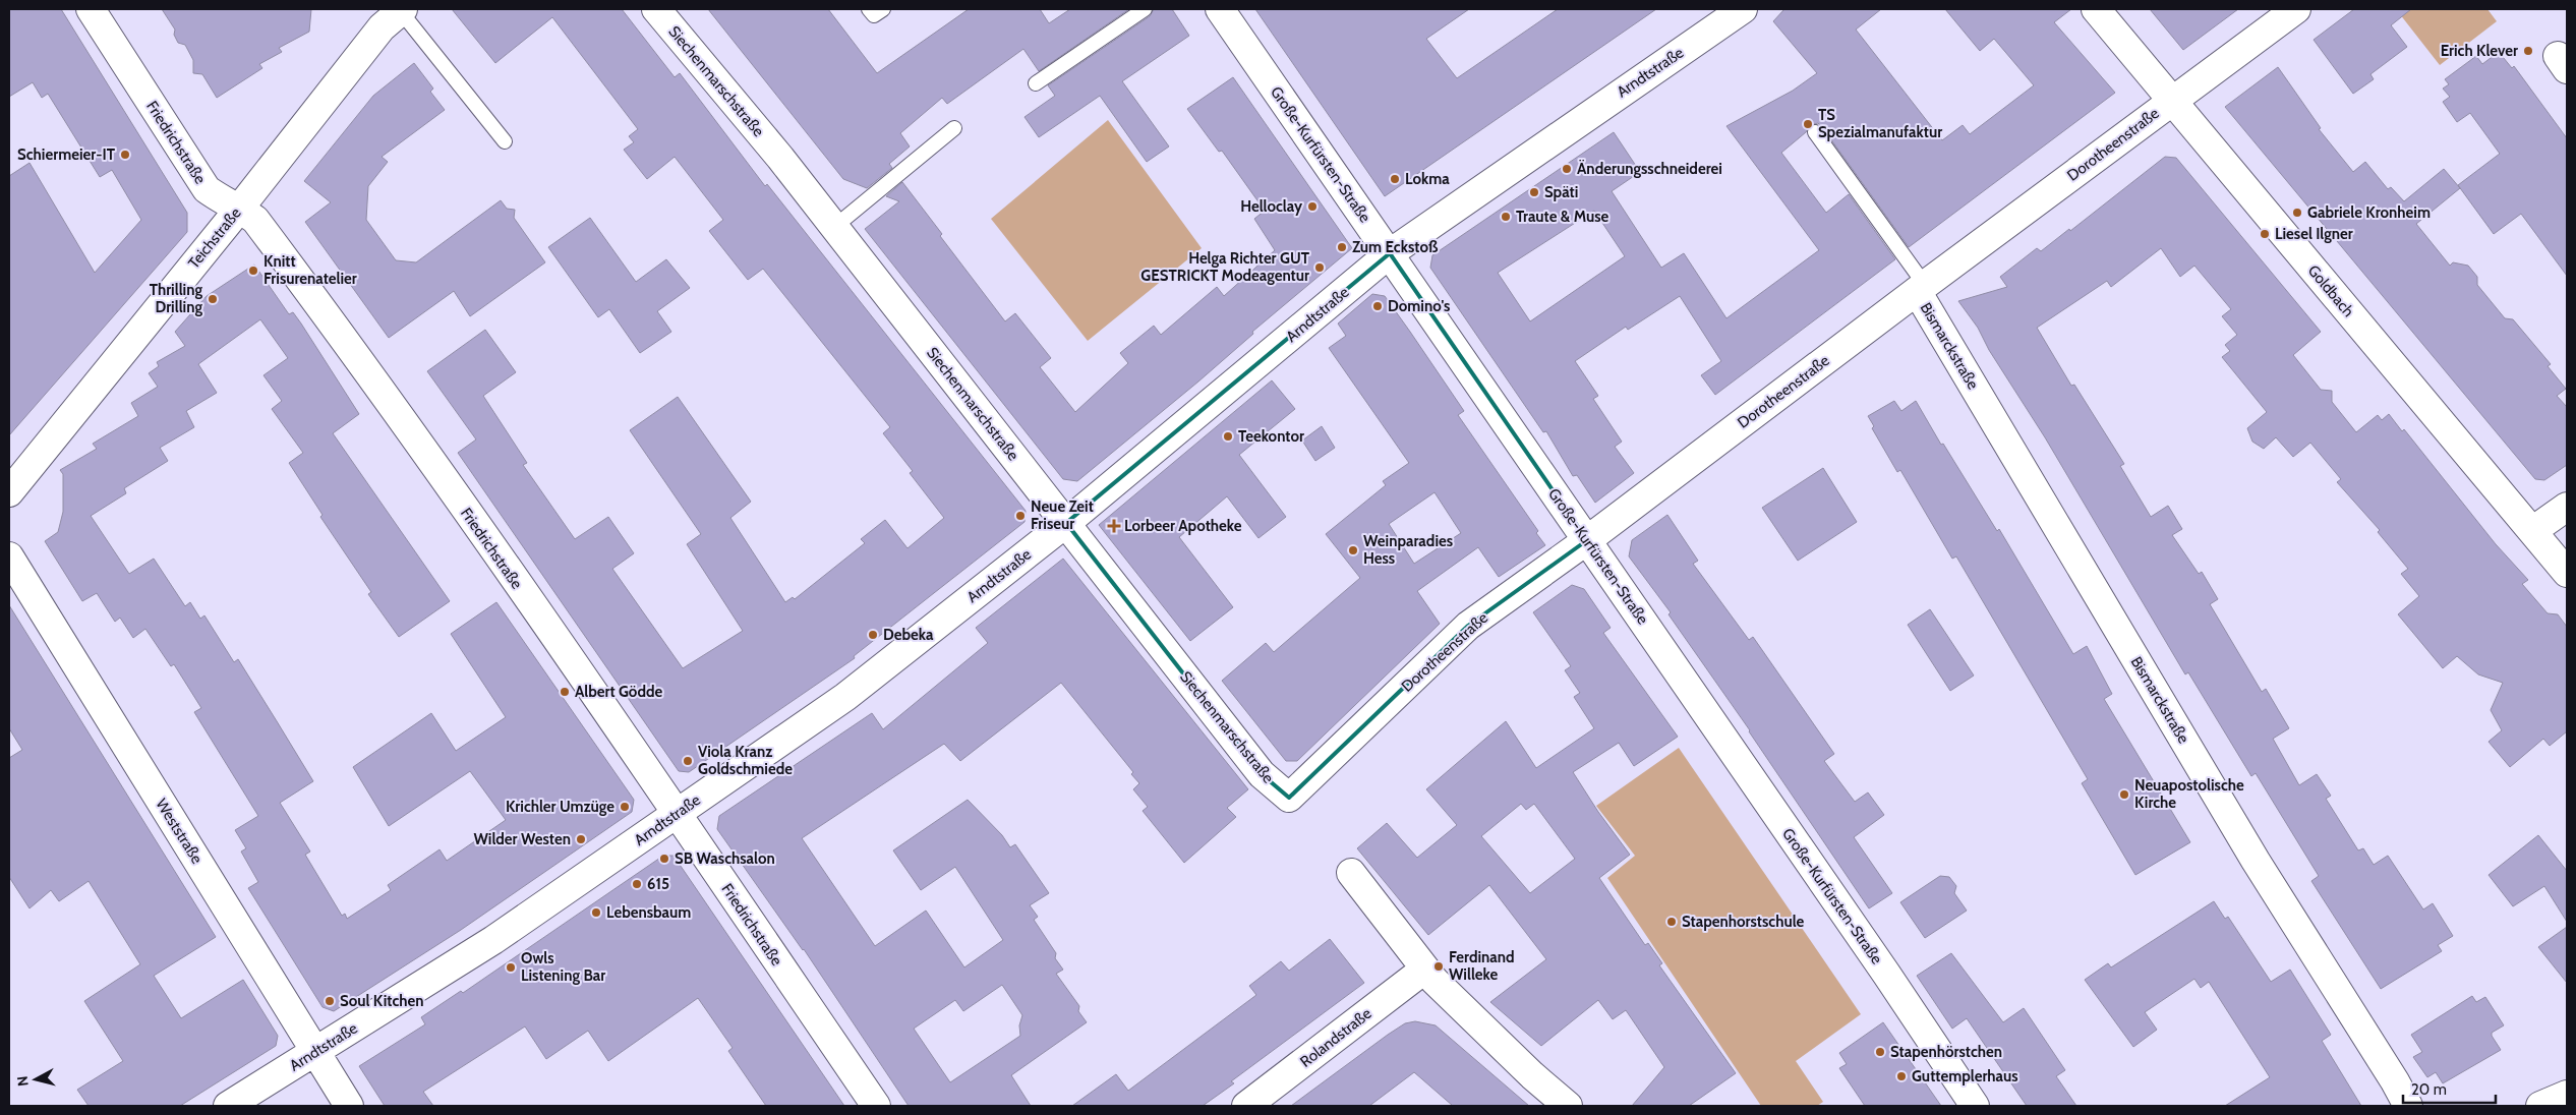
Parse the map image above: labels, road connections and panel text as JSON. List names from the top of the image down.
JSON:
{
  "streets": {
    "street": [
      "Arndtstraße",
      "Siechenmarschstraße",
      "Friedrichstraße",
      "Dorotheenstraße",
      "Große-Kurfürsten-Straße",
      "Teichstraße",
      "Goldbach",
      "Bismarckstraße",
      "Weststraße",
      "Rolandstraße"
    ]
  },
  "crossings": [
    ["Arndtstraße", "Siechenmarschstraße"],
    ["Arndtstraße", "Friedrichstraße"],
    ["Arndtstraße", "Große-Kurfürsten-Straße"],
    ["Arndtstraße", "Weststraße"],
    ["Siechenmarschstraße", "Dorotheenstraße"],
    ["Friedrichstraße", "Teichstraße"],
    ["Dorotheenstraße", "Große-Kurfürsten-Straße"],
    ["Dorotheenstraße", "Goldbach"],
    ["Dorotheenstraße", "Bismarckstraße"]
  ],
  "places": {
    "other": [
      "Erich Klever",
      "TS Spezialmanufaktur",
      "Schiermeier-IT",
      "Änderungsschneiderei",
      "Lokma",
      "Späti",
      "Helloclay",
      "Gabriele Kronheim",
      "Traute & Muse",
      "Liesel Ilgner",
      "Zum Eckstoß",
      "Helga Richter GUT GESTRICKT Modeagentur",
      "Knitt Frisurenatelier",
      "Thrilling Drilling",
      "Domino's",
      "Teekontor",
      "Neue Zeit Friseur",
      "Weinparadies Hess",
      "Debeka",
      "Albert Gödde",
      "Viola Kranz Goldschmiede",
      "Neuapostolische Kirche",
      "Krichler Umzüge",
      "Wilder Westen",
      "SB Waschsalon",
      "615",
      "Lebensbaum",
      "Stapenhorstschule",
      "Ferdinand Willeke",
      "Owls Listening Bar",
      "Soul Kitchen",
      "Stapenhörstchen",
      "Guttemplerhaus"
    ],
    "health": ["Lorbeer Apotheke"]
  },
  "scale_bar": "20 m",
  "north": "left"
}
